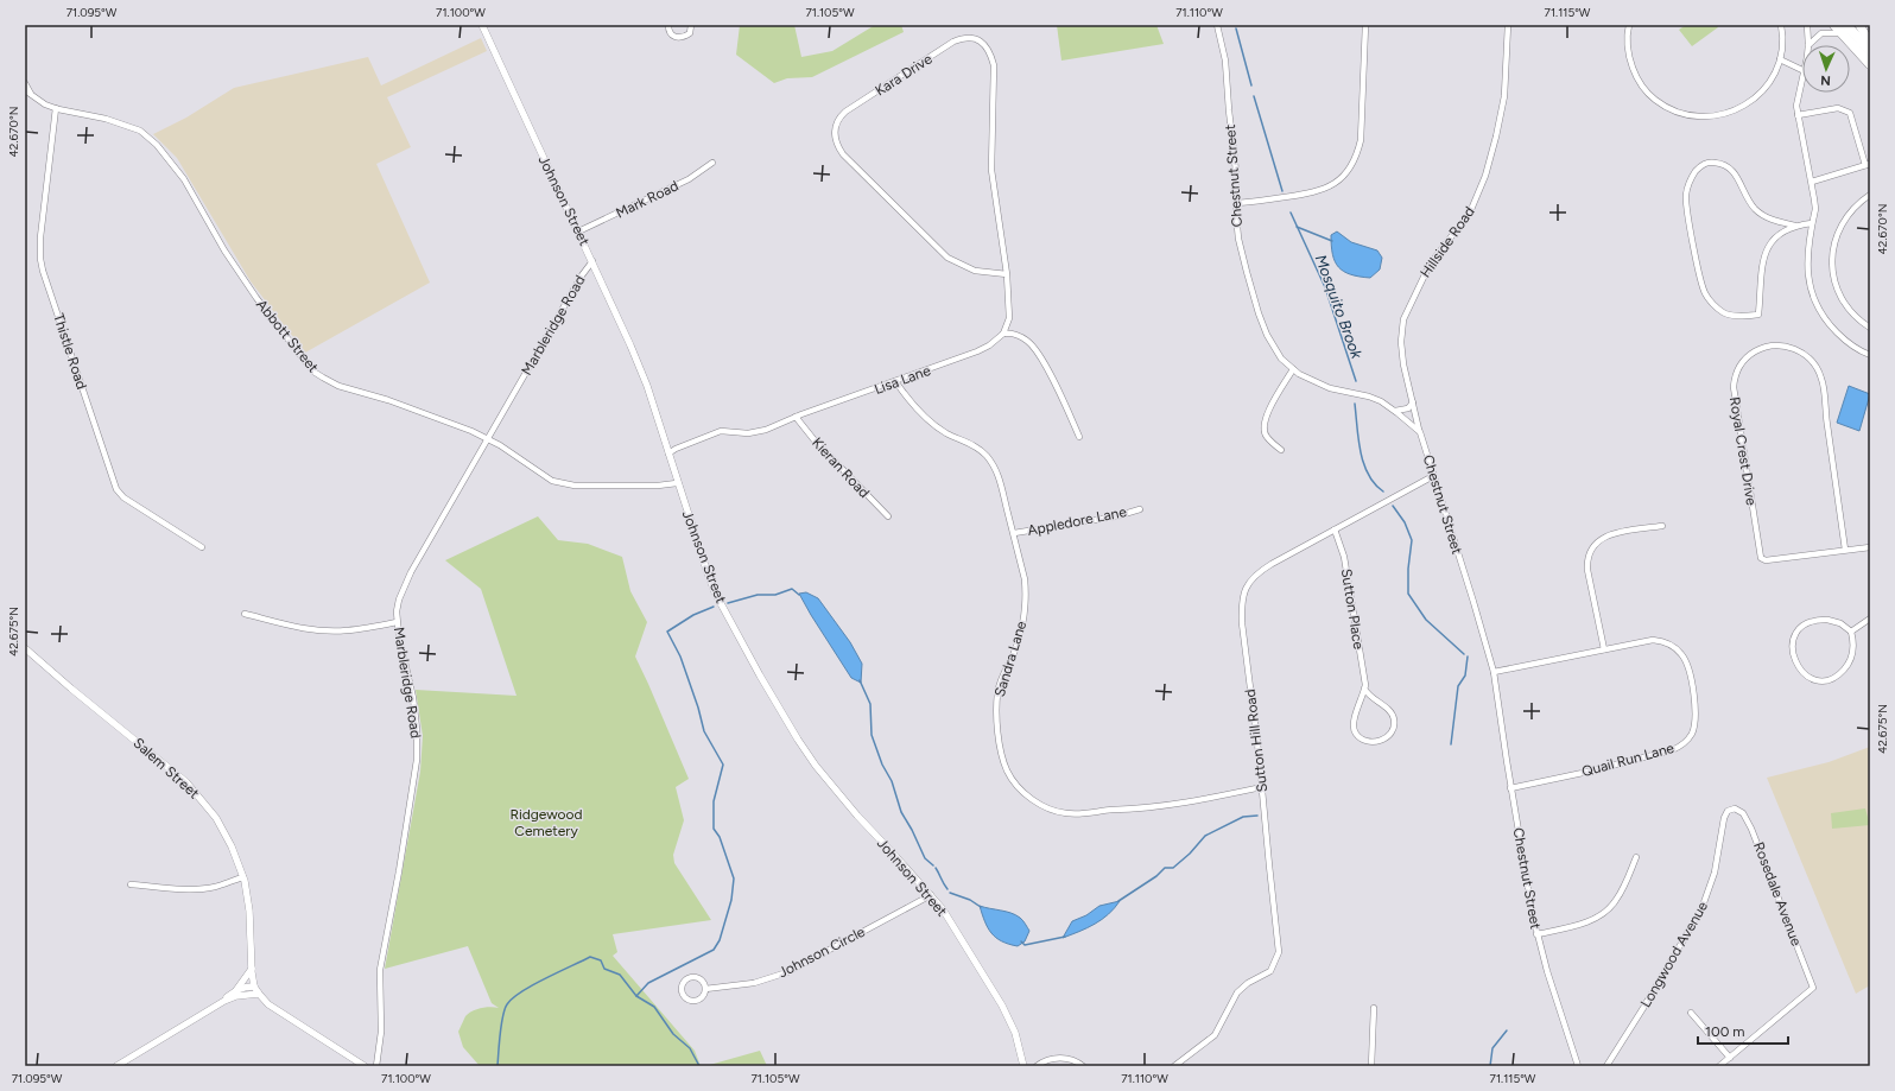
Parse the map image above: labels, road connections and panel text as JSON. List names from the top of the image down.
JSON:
{
  "streets": {
    "street": [
      "Kara Drive",
      "Chestnut Street",
      "Mark Road",
      "Johnson Street",
      "Hillside Road",
      "Marbleridge Road",
      "Abbott Street",
      "Thistle Road",
      "Lisa Lane",
      "Royal Crest Drive",
      "Kieran Road",
      "Appledore Lane",
      "Sutton Place",
      "Sandra Lane",
      "Sutton Hill Road",
      "Quail Run Lane",
      "Salem Street",
      "Rosedale Avenue",
      "Johnson Circle",
      "Longwood Avenue"
    ]
  },
  "crossings": [
    ["Kara Drive", "Lisa Lane"],
    ["Chestnut Street", "Hillside Road"],
    ["Chestnut Street", "Sutton Hill Road"],
    ["Chestnut Street", "Quail Run Lane"],
    ["Mark Road", "Johnson Street"],
    ["Johnson Street", "Marbleridge Road"],
    ["Johnson Street", "Abbott Street"],
    ["Johnson Street", "Lisa Lane"],
    ["Johnson Street", "Johnson Circle"],
    ["Marbleridge Road", "Abbott Street"],
    ["Abbott Street", "Thistle Road"],
    ["Lisa Lane", "Kieran Road"],
    ["Lisa Lane", "Sandra Lane"],
    ["Appledore Lane", "Sandra Lane"],
    ["Sutton Place", "Sutton Hill Road"],
    ["Sandra Lane", "Sutton Hill Road"],
    ["Rosedale Avenue", "Longwood Avenue"]
  ],
  "water": ["Mosquito Brook"],
  "parks": ["Ridgewood Cemetery"],
  "scale_bar": "100 m",
  "north": "bottom",
  "coordinates": [
    "71.095°W",
    "71.100°W",
    "71.105°W",
    "71.110°W",
    "71.115°W",
    "42.670°N",
    "42.675°N"
  ]
}
